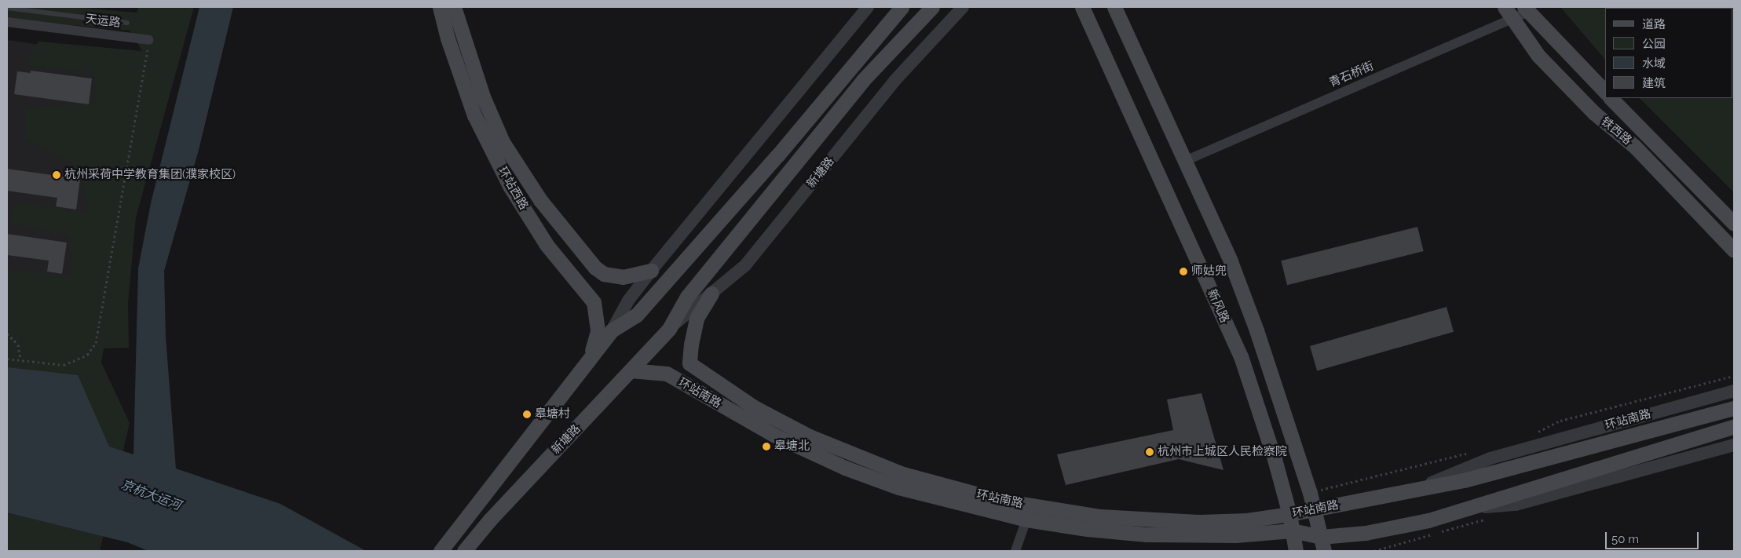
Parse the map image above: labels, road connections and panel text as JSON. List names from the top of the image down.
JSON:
{
  "streets": {
    "main road": [
      "铁西路",
      "新塘路",
      "环站西路",
      "新风路",
      "环站南路"
    ],
    "street": ["天运路", "青石桥街"]
  },
  "crossings": [
    ["青石桥街", "铁西路"],
    ["新塘路", "环站南路"],
    ["新风路", "环站南路"]
  ],
  "water": ["京杭大运河"],
  "places": [
    "杭州采荷中学教育集团(濮家校区)",
    "师姑兜",
    "皋塘村",
    "皋塘北",
    "杭州市上城区人民检察院"
  ],
  "legend": [
    "道路",
    "公园",
    "水域",
    "建筑"
  ],
  "scale_bar": "50 m"
}
